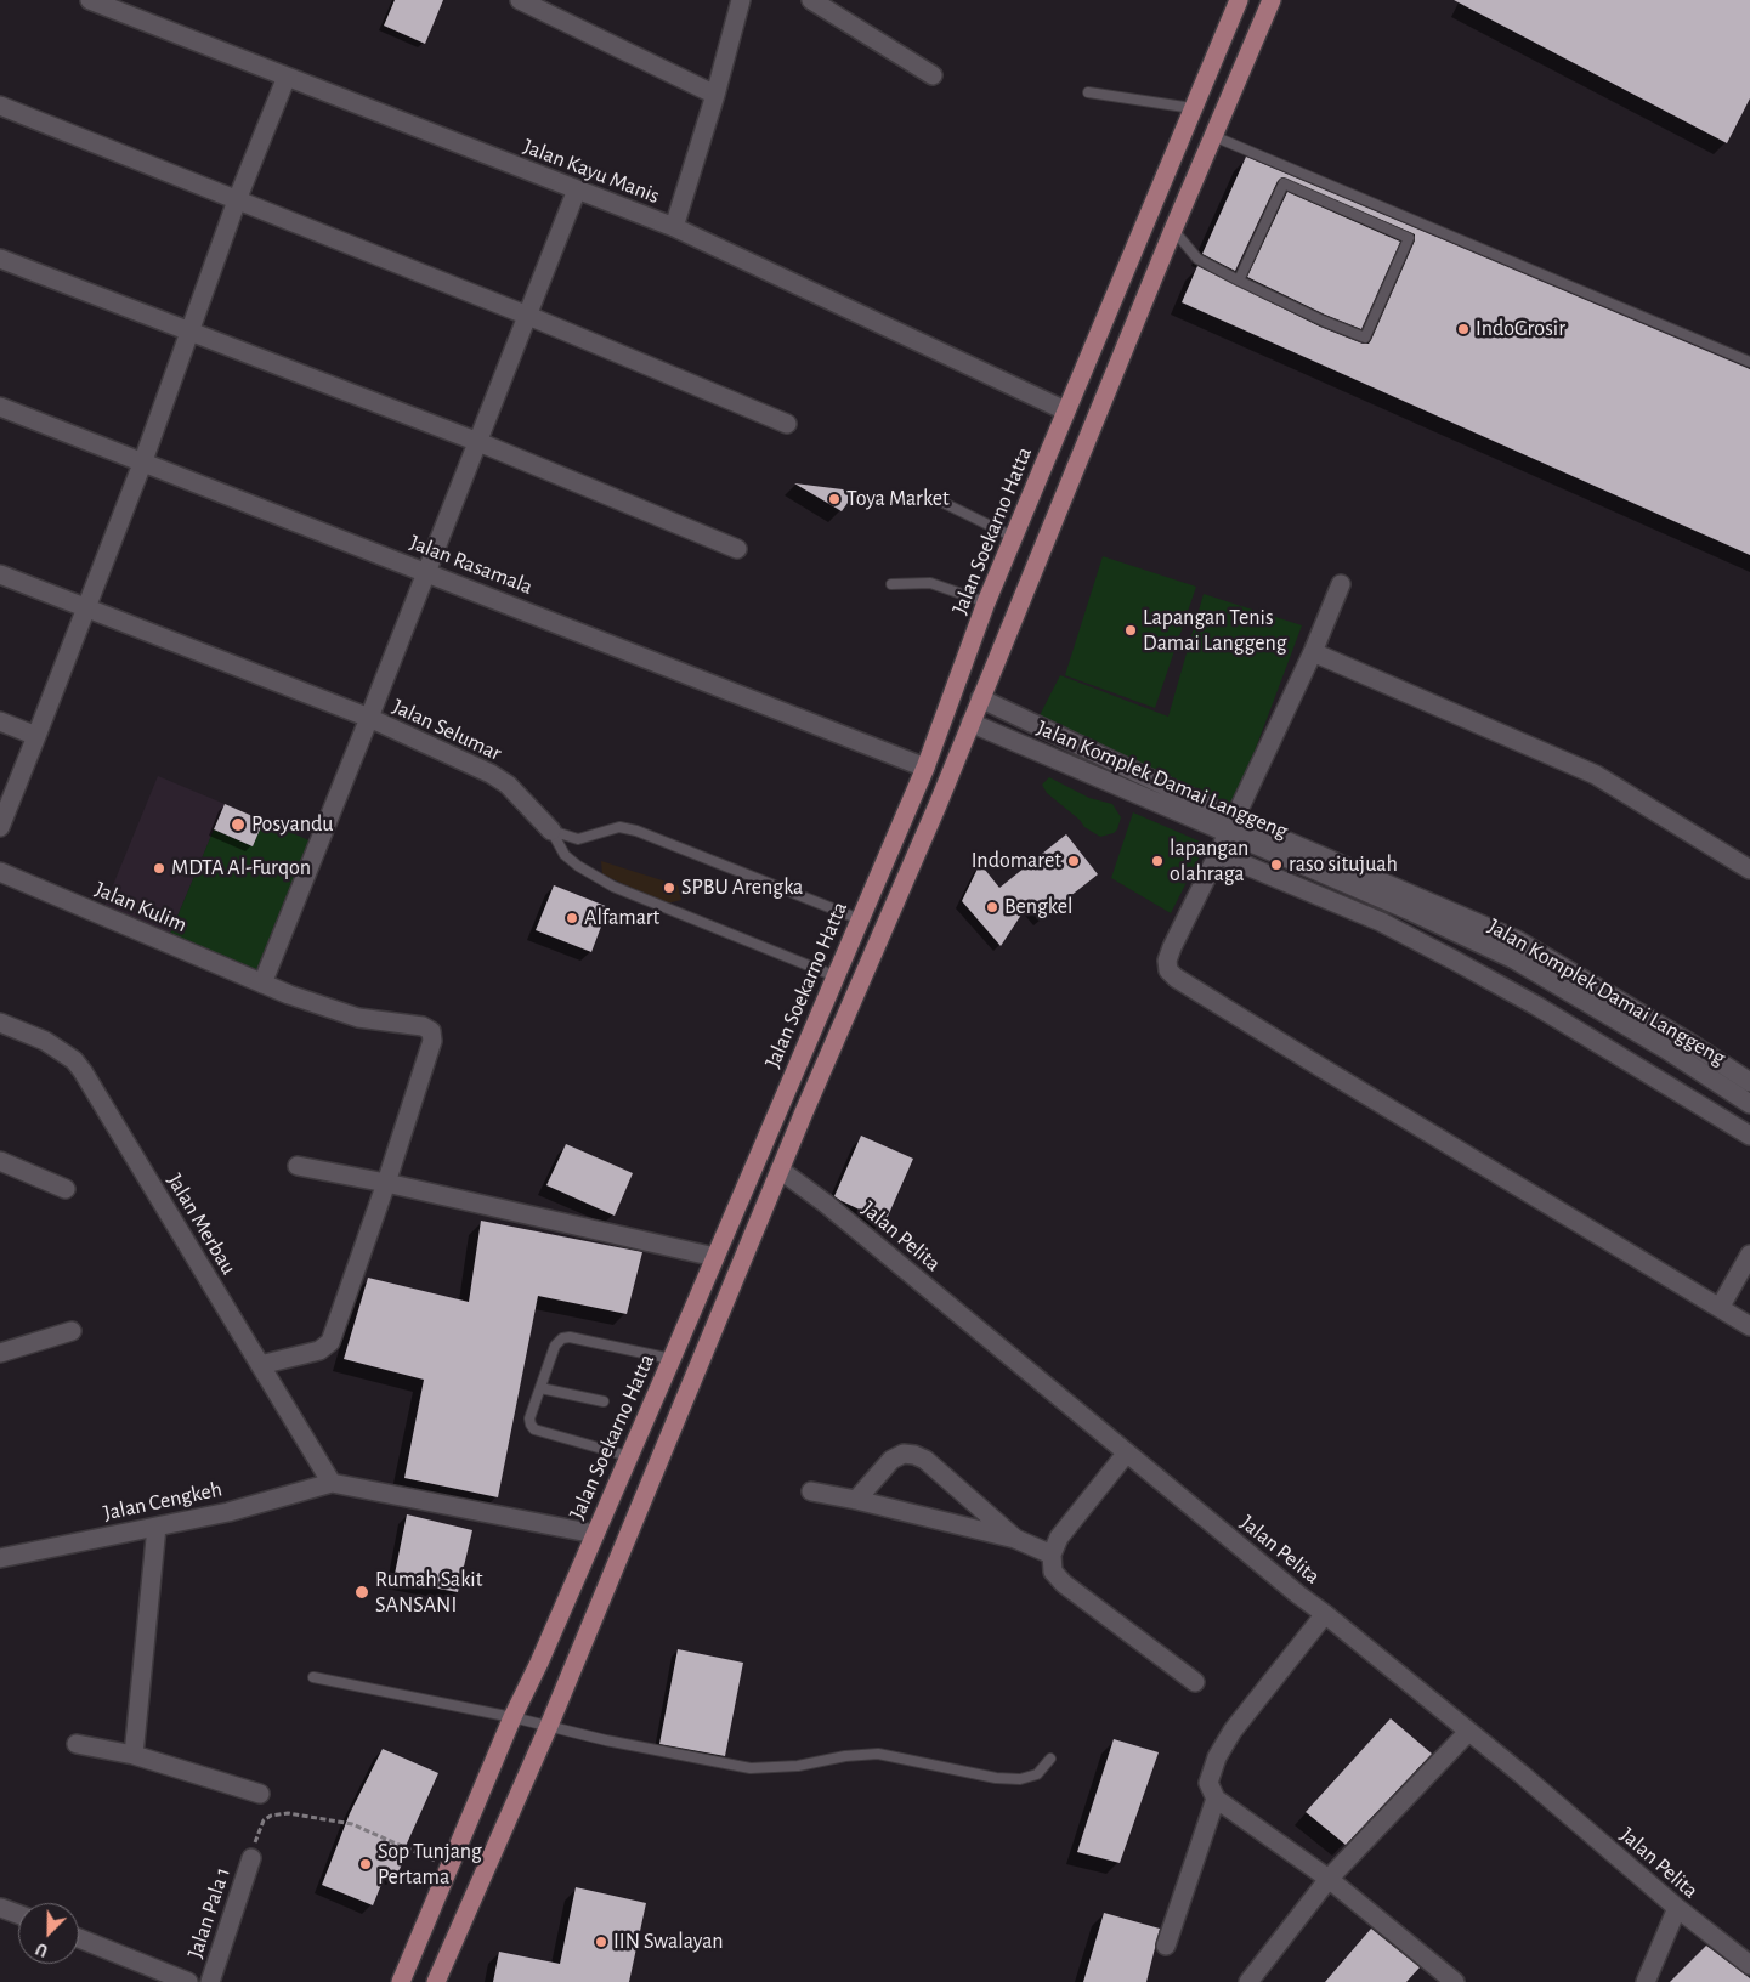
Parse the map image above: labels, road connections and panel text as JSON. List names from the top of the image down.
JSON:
{
  "streets": {
    "main road": ["Jalan Soekarno Hatta"],
    "street": [
      "Jalan Kayu Manis",
      "Jalan Rasamala",
      "Jalan Selumar",
      "Jalan Komplek Damai Langgeng",
      "Jalan Kulim",
      "Jalan Merbau",
      "Jalan Pelita",
      "Jalan Cengkeh",
      "Jalan Pala 1"
    ]
  },
  "crossings": [
    ["Jalan Kayu Manis", "Jalan Soekarno Hatta"],
    ["Jalan Soekarno Hatta", "Jalan Rasamala"],
    ["Jalan Merbau", "Jalan Cengkeh"]
  ],
  "places": [
    "IndoGrosir",
    "Toya Market",
    "Lapangan Tenis Damai Langgeng",
    "Posyandu",
    "Indomaret",
    "lapangan olahraga",
    "raso situjuah",
    "MDTA Al-Furqon",
    "SPBU Arengka",
    "Bengkel",
    "Alfamart",
    "Rumah Sakit SANSANI",
    "Sop Tunjang Pertama",
    "IIN Swalayan"
  ],
  "north": "bottom left"
}
